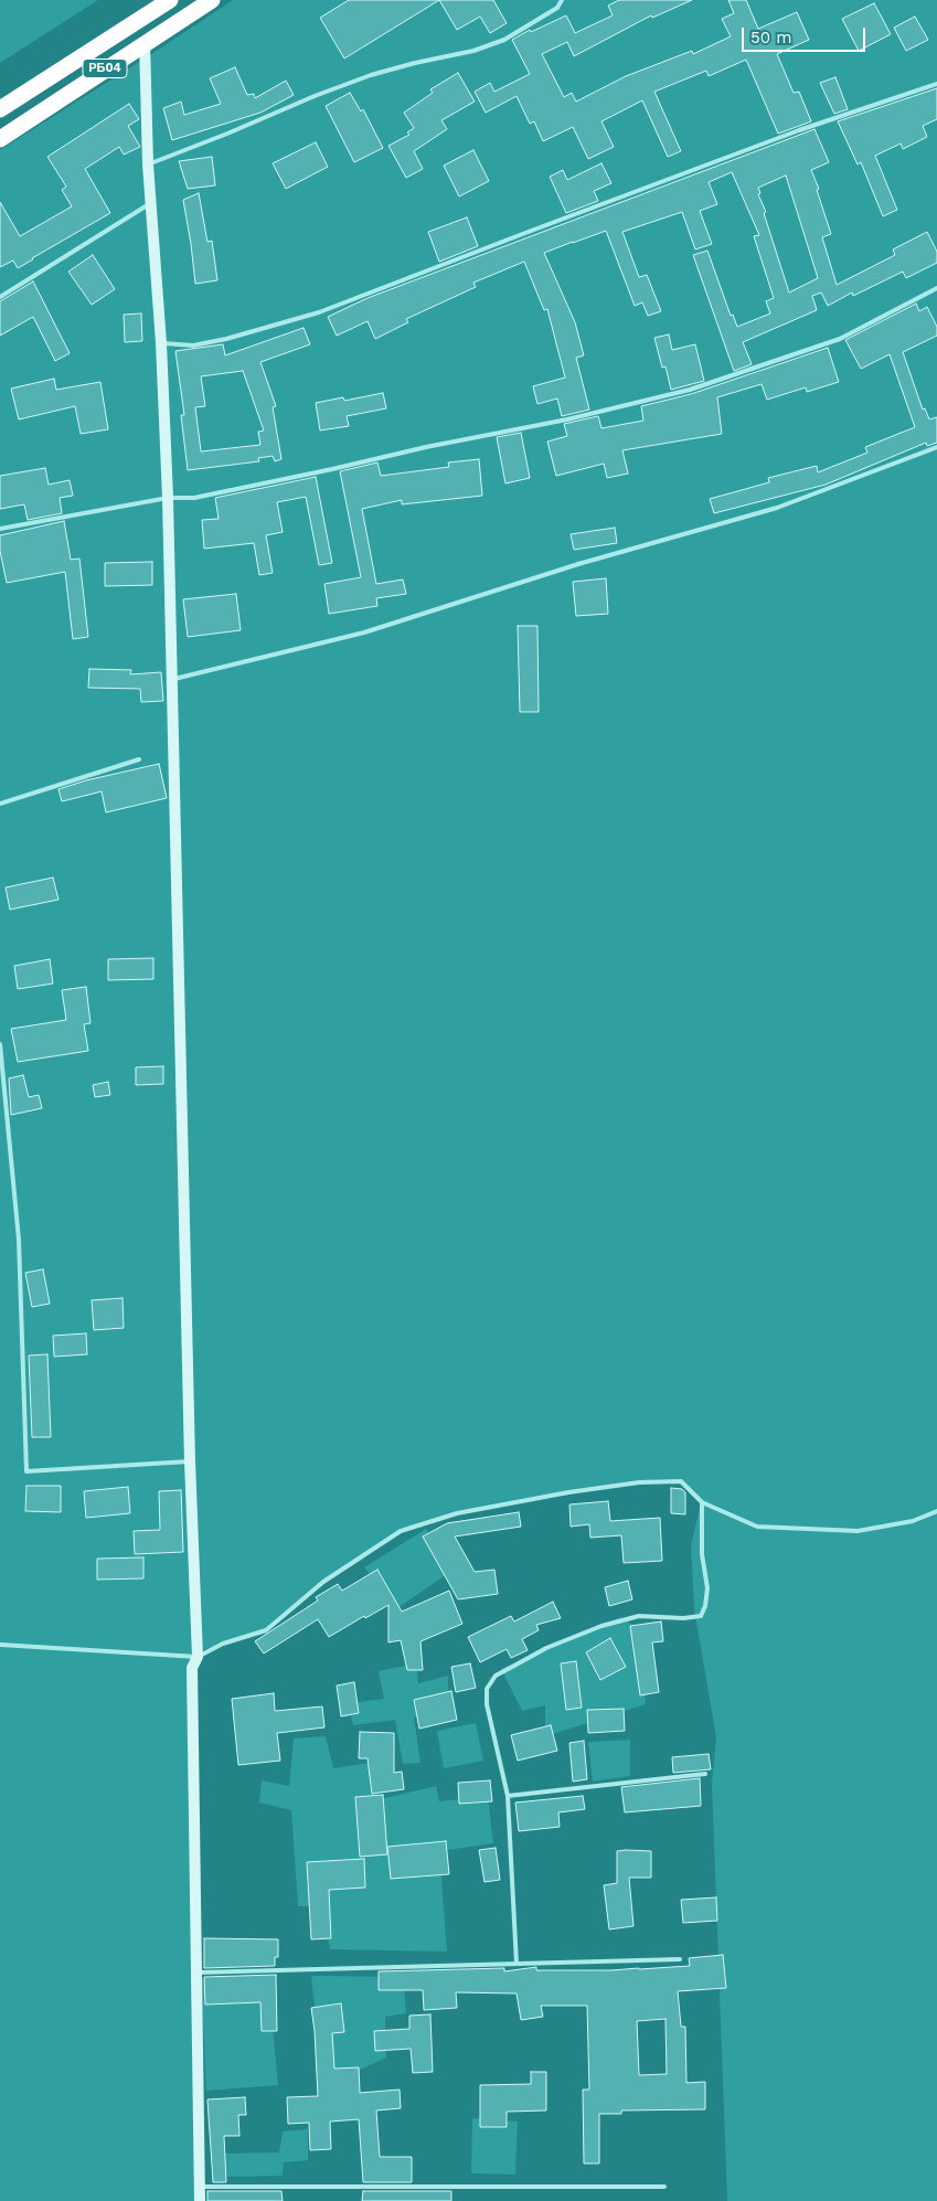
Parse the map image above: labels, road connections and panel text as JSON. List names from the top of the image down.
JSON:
{
  "streets": {
    "highway": ["РБ04"]
  },
  "scale_bar": "50 m"
}
